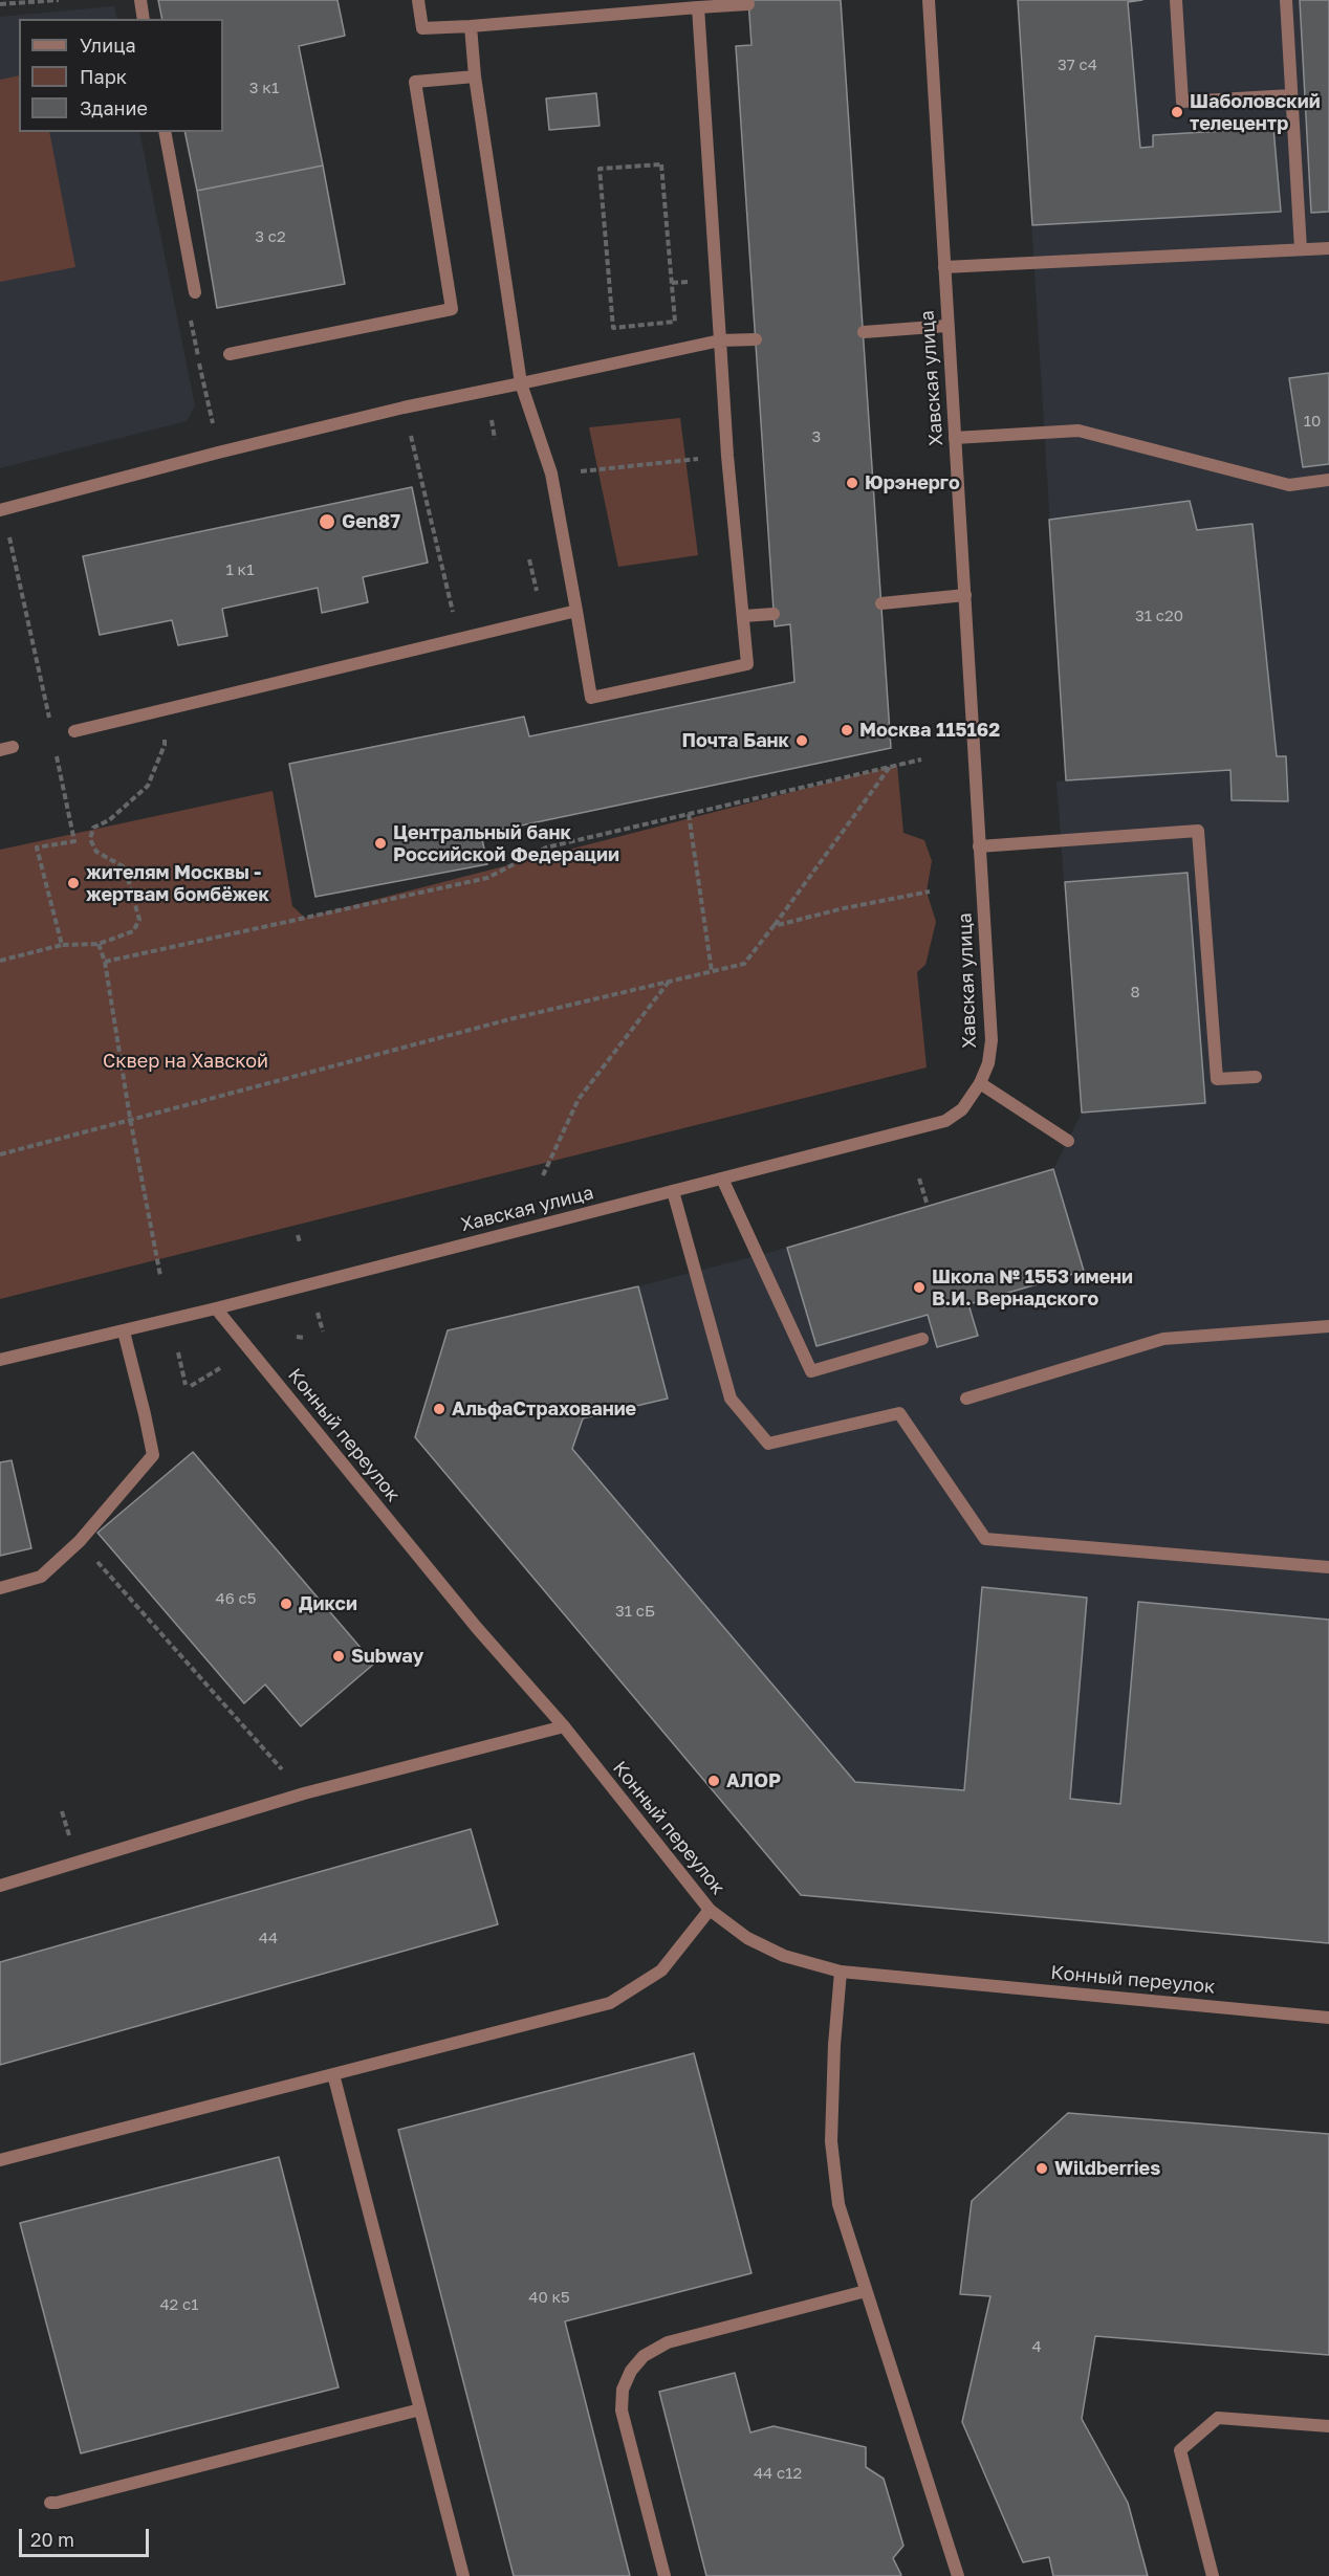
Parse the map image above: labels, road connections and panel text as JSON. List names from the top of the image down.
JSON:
{
  "streets": {
    "street": ["Хавская улица", "Конный переулок"]
  },
  "crossings": [
    ["Хавская улица", "Конный переулок"]
  ],
  "parks": ["Сквер на Хавской"],
  "places": [
    "Шаболовский телецентр",
    "Юрэнерго",
    "Gen87",
    "Москва 115162",
    "Почта Банк",
    "Центральный банк Российской Федерации",
    "жителям Москвы - жертвам бомбёжек",
    "Школа № 1553 имени В.И. Вернадского",
    "АльфаСтрахование",
    "Дикси",
    "Subway",
    "АЛОР",
    "Wildberries"
  ],
  "house_numbers": [
    "37 с4",
    "3 к1",
    "3 с2",
    "10",
    "3",
    "1 к1",
    "31 с20",
    "8",
    "46 с5",
    "31 сБ",
    "44",
    "40 к5",
    "42 с1",
    "4",
    "44 с12"
  ],
  "legend": ["Улица", "Парк", "Здание"],
  "scale_bar": "20 m"
}
